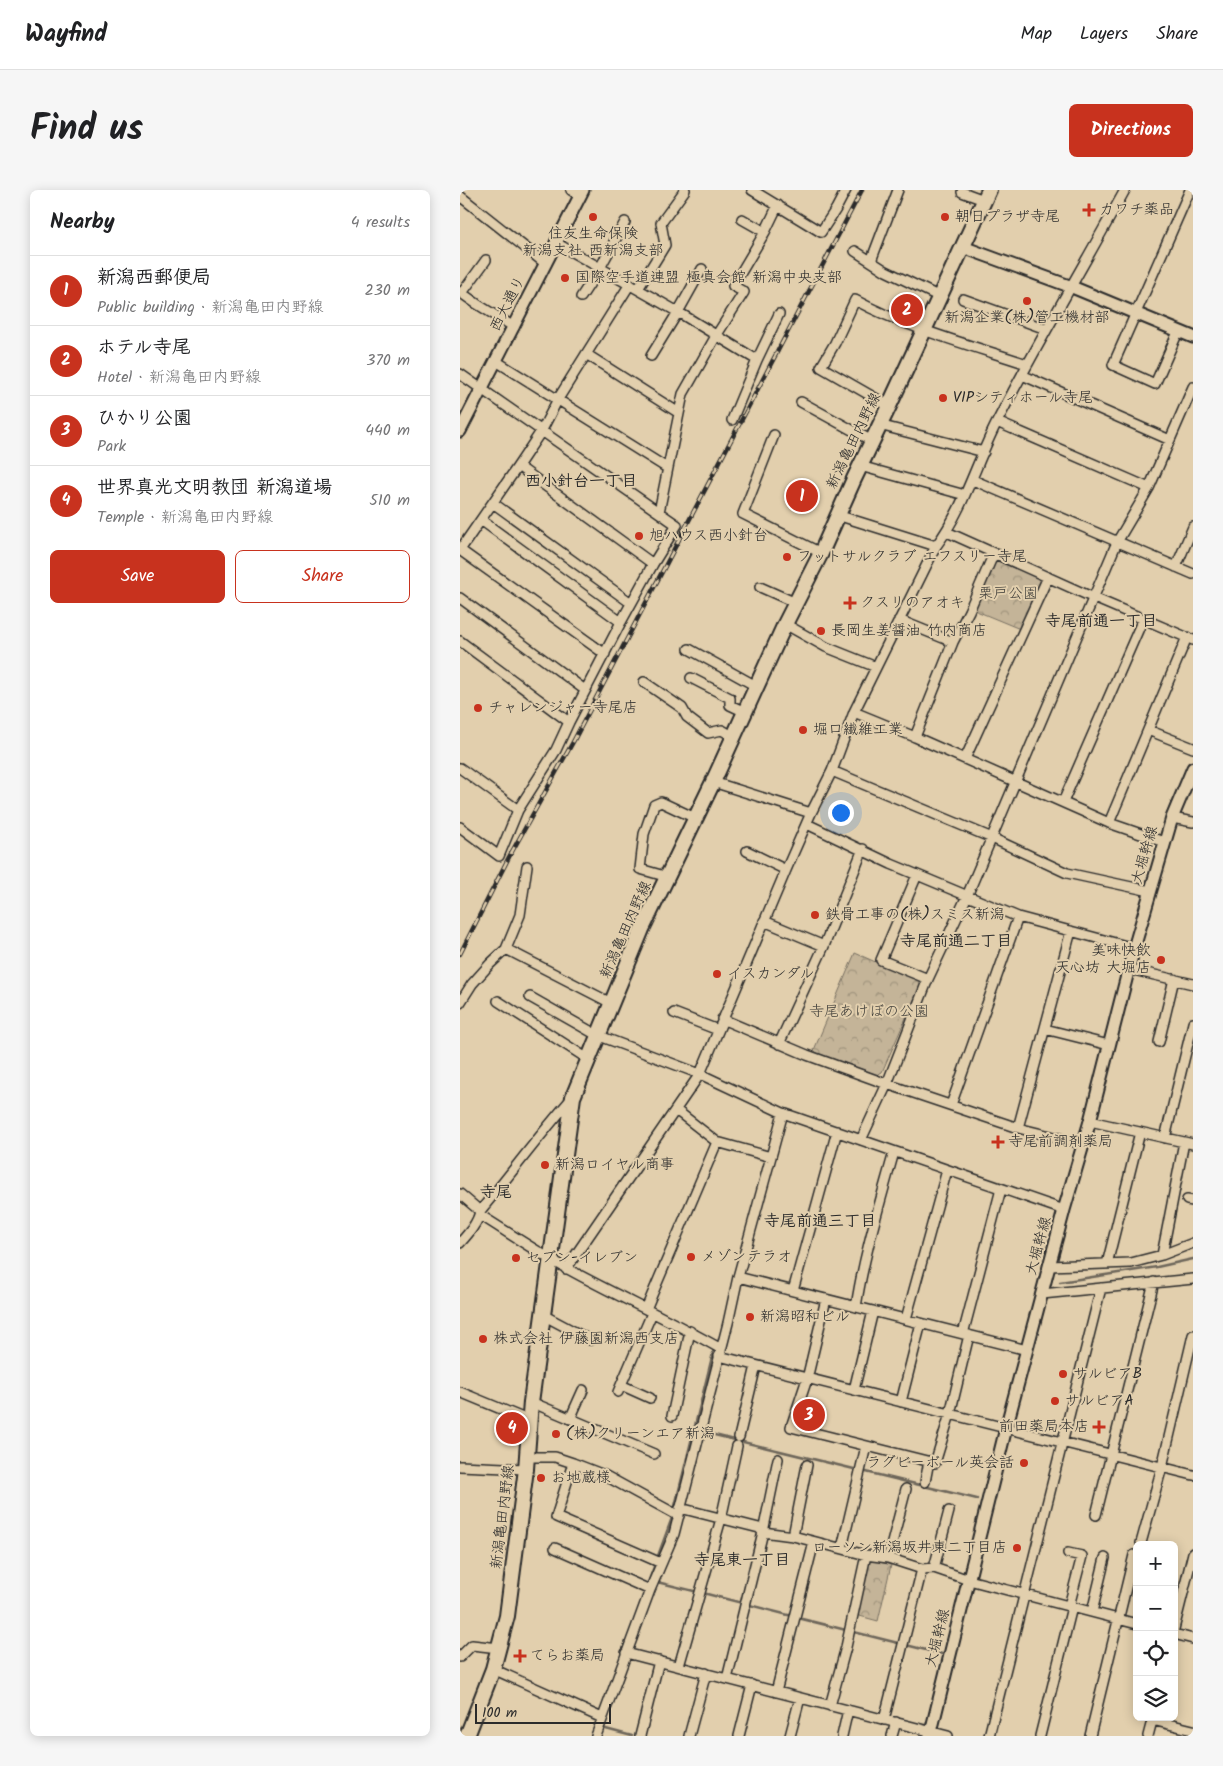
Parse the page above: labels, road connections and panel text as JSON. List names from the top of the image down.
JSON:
{
  "streets": {
    "main road": ["新潟亀田内野線"],
    "street": ["西大通り", "大堀幹線"]
  },
  "districts": [
    "西小針台一丁目",
    "寺尾前通一丁目",
    "寺尾前通二丁目",
    "寺尾",
    "寺尾前通三丁目",
    "寺尾東一丁目"
  ],
  "parks": ["栗戸公園", "寺尾あけぼの公園"],
  "places": {
    "health": [
      "カワチ薬品",
      "クスリのアオキ",
      "寺尾前調剤薬局",
      "前田薬局本店",
      "てらお薬局"
    ],
    "other": [
      "住友生命保険 新潟支社 西新潟支部",
      "朝日プラザ寺尾",
      "国際空手道連盟 極真会館 新潟中央支部",
      "新潟企業(株)管工機材部",
      "VIPシティホール寺尾",
      "旭ハウス西小針台",
      "フットサルクラブ エフスリー寺尾",
      "長岡生姜醤油 竹内商店",
      "チャレンジャー寺尾店",
      "堀口繊維工業",
      "鉄骨工事の(株)スミス新潟",
      "美味快飲 天心坊 大堀店",
      "イスカンダル",
      "新潟ロイヤル商事",
      "メゾンテラオ",
      "セブン-イレブン",
      "新潟昭和ビル",
      "株式会社 伊藤園新潟西支店",
      "サルビアB",
      "サルビアA",
      "(株)クリーンエア新潟",
      "ラグビーボール英会話",
      "お地蔵様",
      "ローソン新潟坂井東二丁目店"
    ]
  },
  "scale_bar": "100 m",
  "page": {
    "header": "Wayfind",
    "nav": ["Map", "Layers", "Share"],
    "title": "Find us",
    "buttons": [
      "Directions",
      ["Save", "Share"]
    ],
    "heading": ["Nearby", "4 results"],
    "list": [
      {
        "mark": "1",
        "name": "新潟西郵便局",
        "note": "Public building · 新潟亀田内野線",
        "value": "230 m"
      },
      {
        "mark": "2",
        "name": "ホテル寺尾",
        "note": "Hotel · 新潟亀田内野線",
        "value": "370 m"
      },
      {
        "mark": "3",
        "name": "ひかり公園",
        "note": "Park",
        "value": "440 m"
      },
      {
        "mark": "4",
        "name": "世界真光文明教団 新潟道場",
        "note": "Temple · 新潟亀田内野線",
        "value": "510 m"
      }
    ],
    "pins": [
      "2",
      "1",
      "3",
      "4"
    ],
    "map_buttons": ["+", "−"],
    "scale": "100 m"
  }
}
